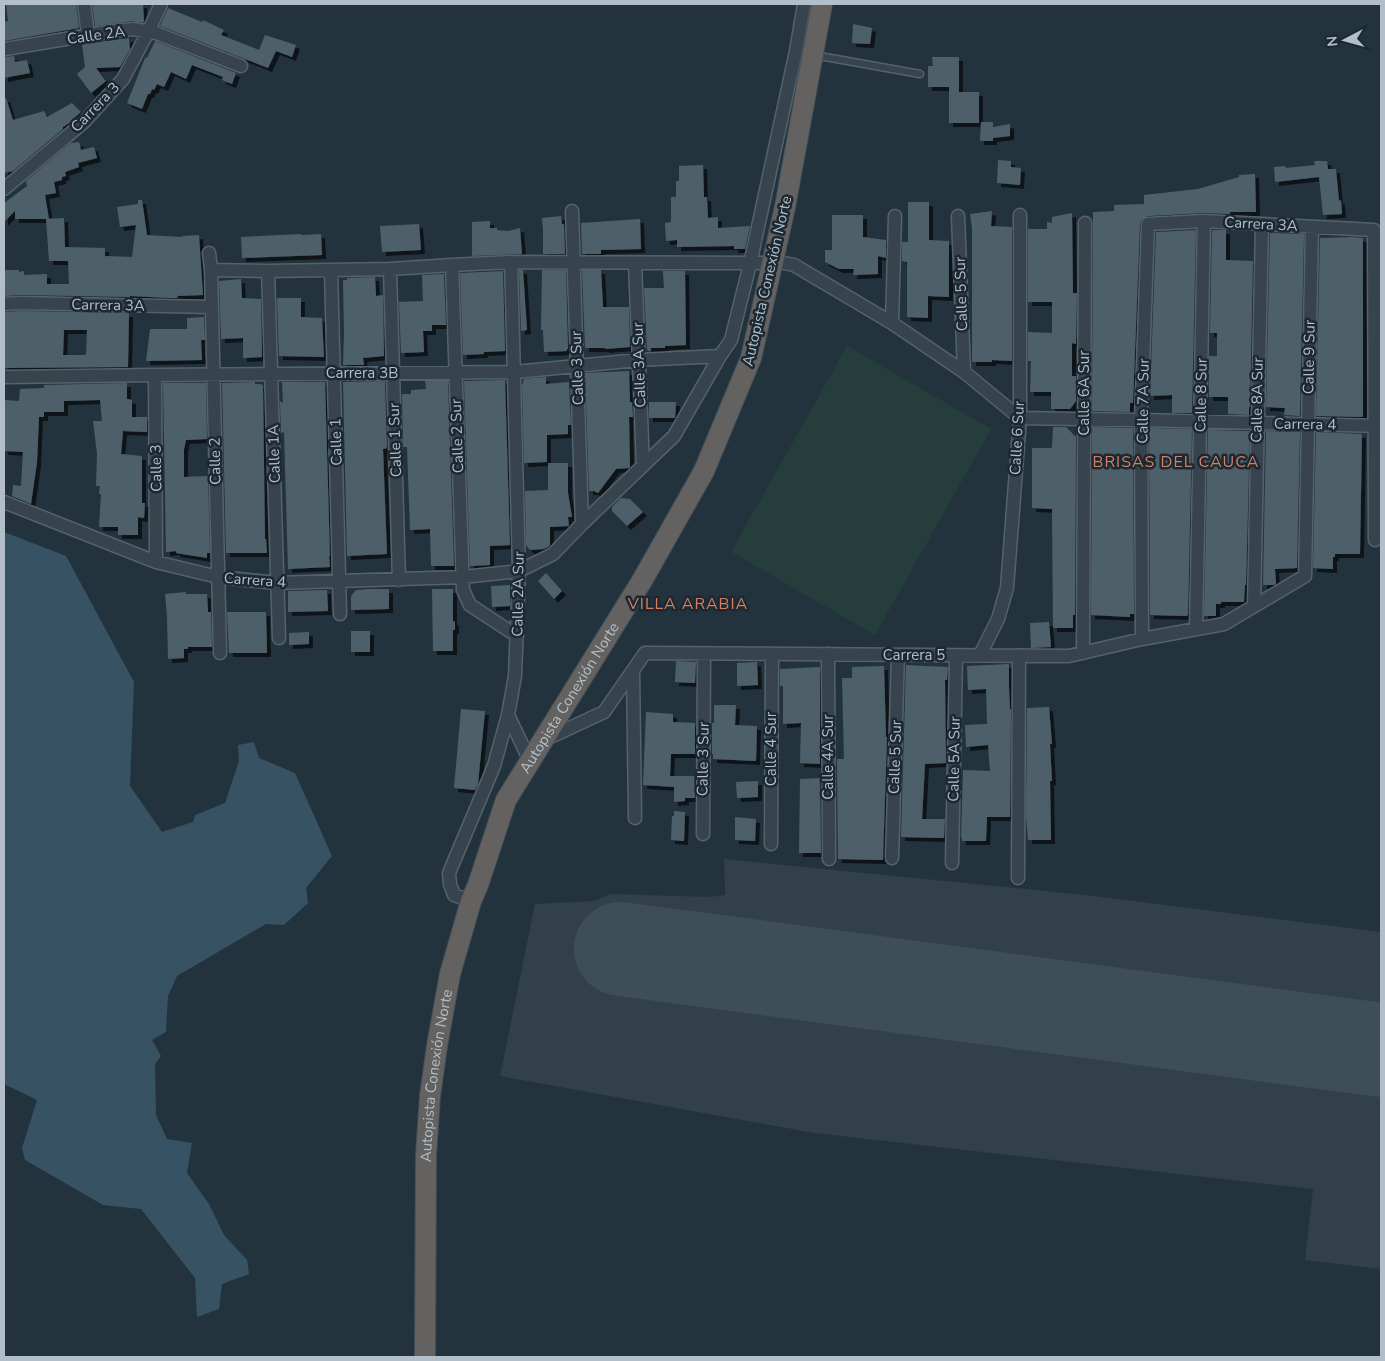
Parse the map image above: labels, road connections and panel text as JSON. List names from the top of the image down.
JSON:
{
  "streets": {
    "highway": ["Autopista Conexión Norte"],
    "street": [
      "Calle 2A",
      "Carrera 3",
      "Carrera 3A",
      "Calle 5 Sur",
      "Calle 9 Sur",
      "Calle 3A Sur",
      "Calle 3 Sur",
      "Carrera 3B",
      "Calle 6A Sur",
      "Calle 8 Sur",
      "Calle 8A Sur",
      "Calle 7A Sur",
      "Carrera 4",
      "Calle 2 Sur",
      "Calle 6 Sur",
      "Calle 1 Sur",
      "Calle 1",
      "Calle 1A",
      "Calle 2",
      "Calle 3",
      "Calle 2A Sur",
      "Carrera 5",
      "Calle 4 Sur",
      "Calle 4A Sur",
      "Calle 5A Sur"
    ]
  },
  "crossings": [
    ["Calle 2A", "Carrera 3"],
    ["Carrera 3A", "Calle 9 Sur"],
    ["Carrera 3A", "Calle 8 Sur"],
    ["Carrera 3A", "Calle 8A Sur"],
    ["Carrera 3A", "Calle 7A Sur"],
    ["Carrera 3A", "Carrera 4"],
    ["Carrera 3A", "Calle 2"],
    ["Autopista Conexión Norte", "Calle 2A Sur"],
    ["Autopista Conexión Norte", "Carrera 5"],
    ["Calle 5 Sur", "Carrera 5"],
    ["Calle 9 Sur", "Carrera 4"],
    ["Calle 9 Sur", "Carrera 5"],
    ["Calle 3A Sur", "Carrera 3B"],
    ["Calle 3A Sur", "Carrera 4"],
    ["Calle 3 Sur", "Carrera 3B"],
    ["Calle 3 Sur", "Carrera 4"],
    ["Calle 3 Sur", "Carrera 5"],
    ["Carrera 3B", "Carrera 4"],
    ["Carrera 3B", "Calle 2 Sur"],
    ["Carrera 3B", "Calle 1 Sur"],
    ["Carrera 3B", "Calle 1"],
    ["Carrera 3B", "Calle 1A"],
    ["Carrera 3B", "Calle 2"],
    ["Carrera 3B", "Calle 3"],
    ["Carrera 3B", "Calle 2A Sur"],
    ["Calle 6A Sur", "Carrera 4"],
    ["Calle 6A Sur", "Carrera 5"],
    ["Calle 8 Sur", "Carrera 4"],
    ["Calle 8 Sur", "Carrera 5"],
    ["Calle 8A Sur", "Carrera 4"],
    ["Calle 8A Sur", "Carrera 5"],
    ["Calle 7A Sur", "Carrera 4"],
    ["Calle 7A Sur", "Carrera 5"],
    ["Carrera 4", "Calle 2 Sur"],
    ["Carrera 4", "Calle 6 Sur"],
    ["Carrera 4", "Calle 1 Sur"],
    ["Carrera 4", "Calle 1"],
    ["Carrera 4", "Calle 1A"],
    ["Carrera 4", "Calle 2"],
    ["Carrera 4", "Calle 3"],
    ["Carrera 4", "Calle 2A Sur"],
    ["Calle 2 Sur", "Calle 2A Sur"],
    ["Calle 6 Sur", "Carrera 5"],
    ["Carrera 5", "Calle 4 Sur"],
    ["Carrera 5", "Calle 4A Sur"],
    ["Carrera 5", "Calle 5A Sur"]
  ],
  "districts": ["BRISAS DEL CAUCA", "VILLA ARABIA"],
  "north": "left"
}
